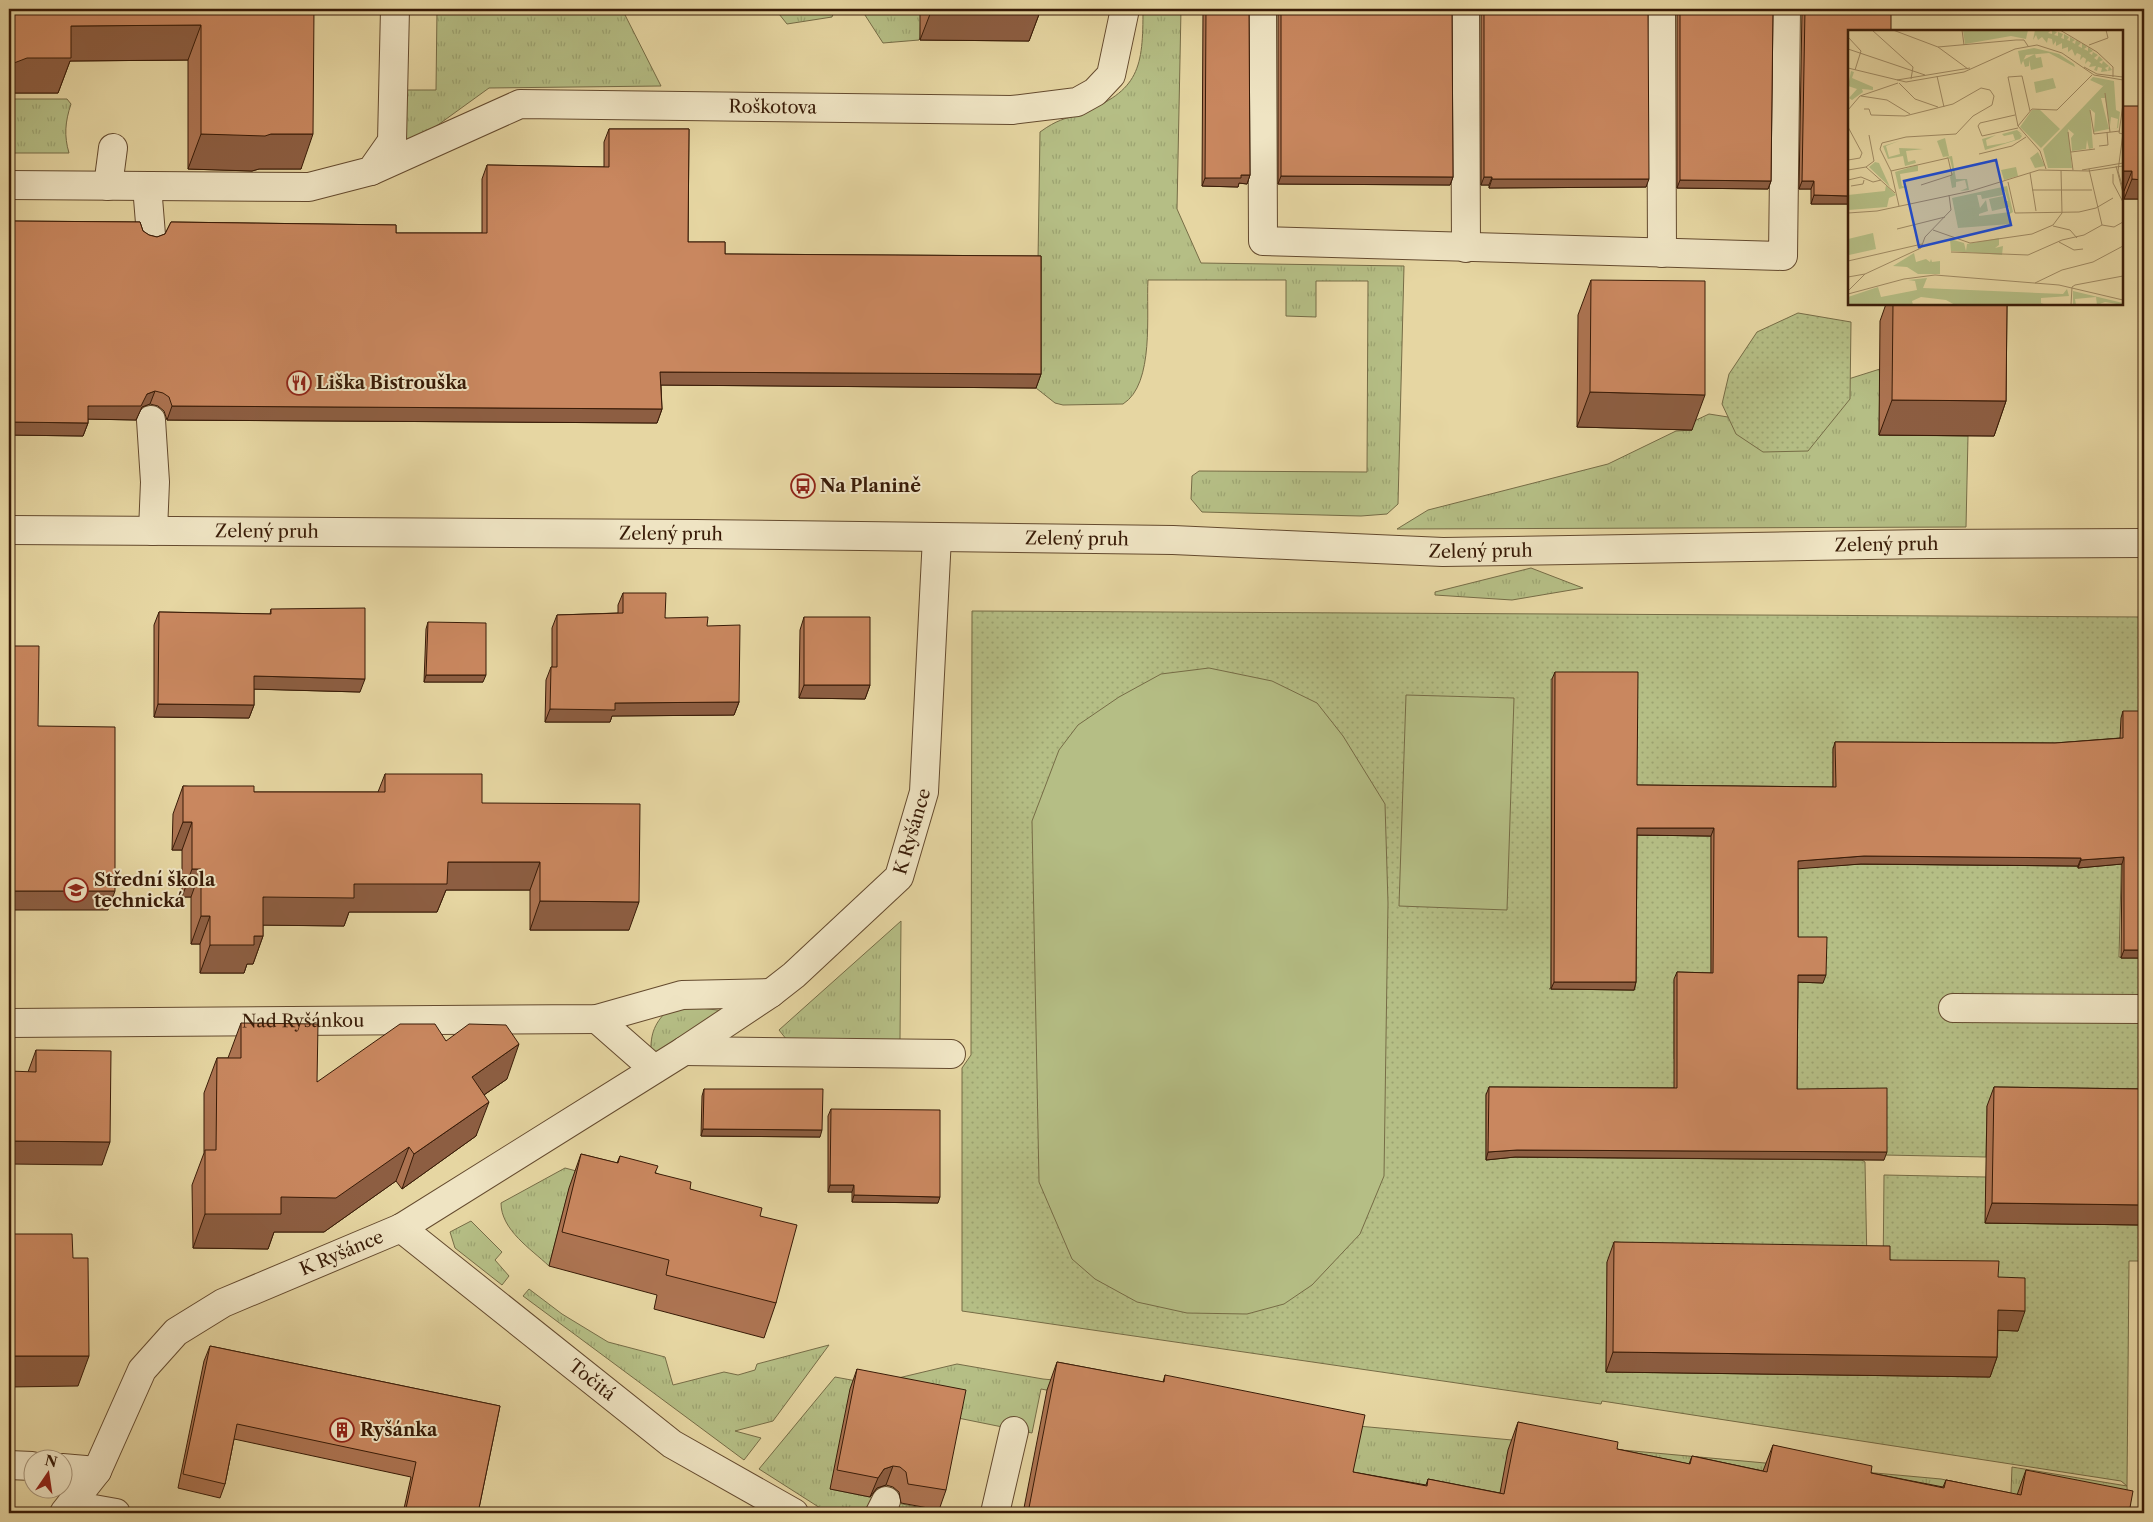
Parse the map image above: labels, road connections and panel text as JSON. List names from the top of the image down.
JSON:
{
  "streets": {
    "street": [
      "Roškotova",
      "Zelený pruh",
      "K Ryšánce",
      "Nad Ryšánkou",
      "Točitá"
    ]
  },
  "crossings": [
    ["Zelený pruh", "K Ryšánce"],
    ["K Ryšánce", "Nad Ryšánkou"],
    ["K Ryšánce", "Točitá"]
  ],
  "places": {
    "restaurant": ["Liška Bistrouška"],
    "bus stop": ["Na Planině"],
    "school or university": ["Střední škola technická"],
    "building": ["Ryšánka"]
  },
  "north": "top"
}
